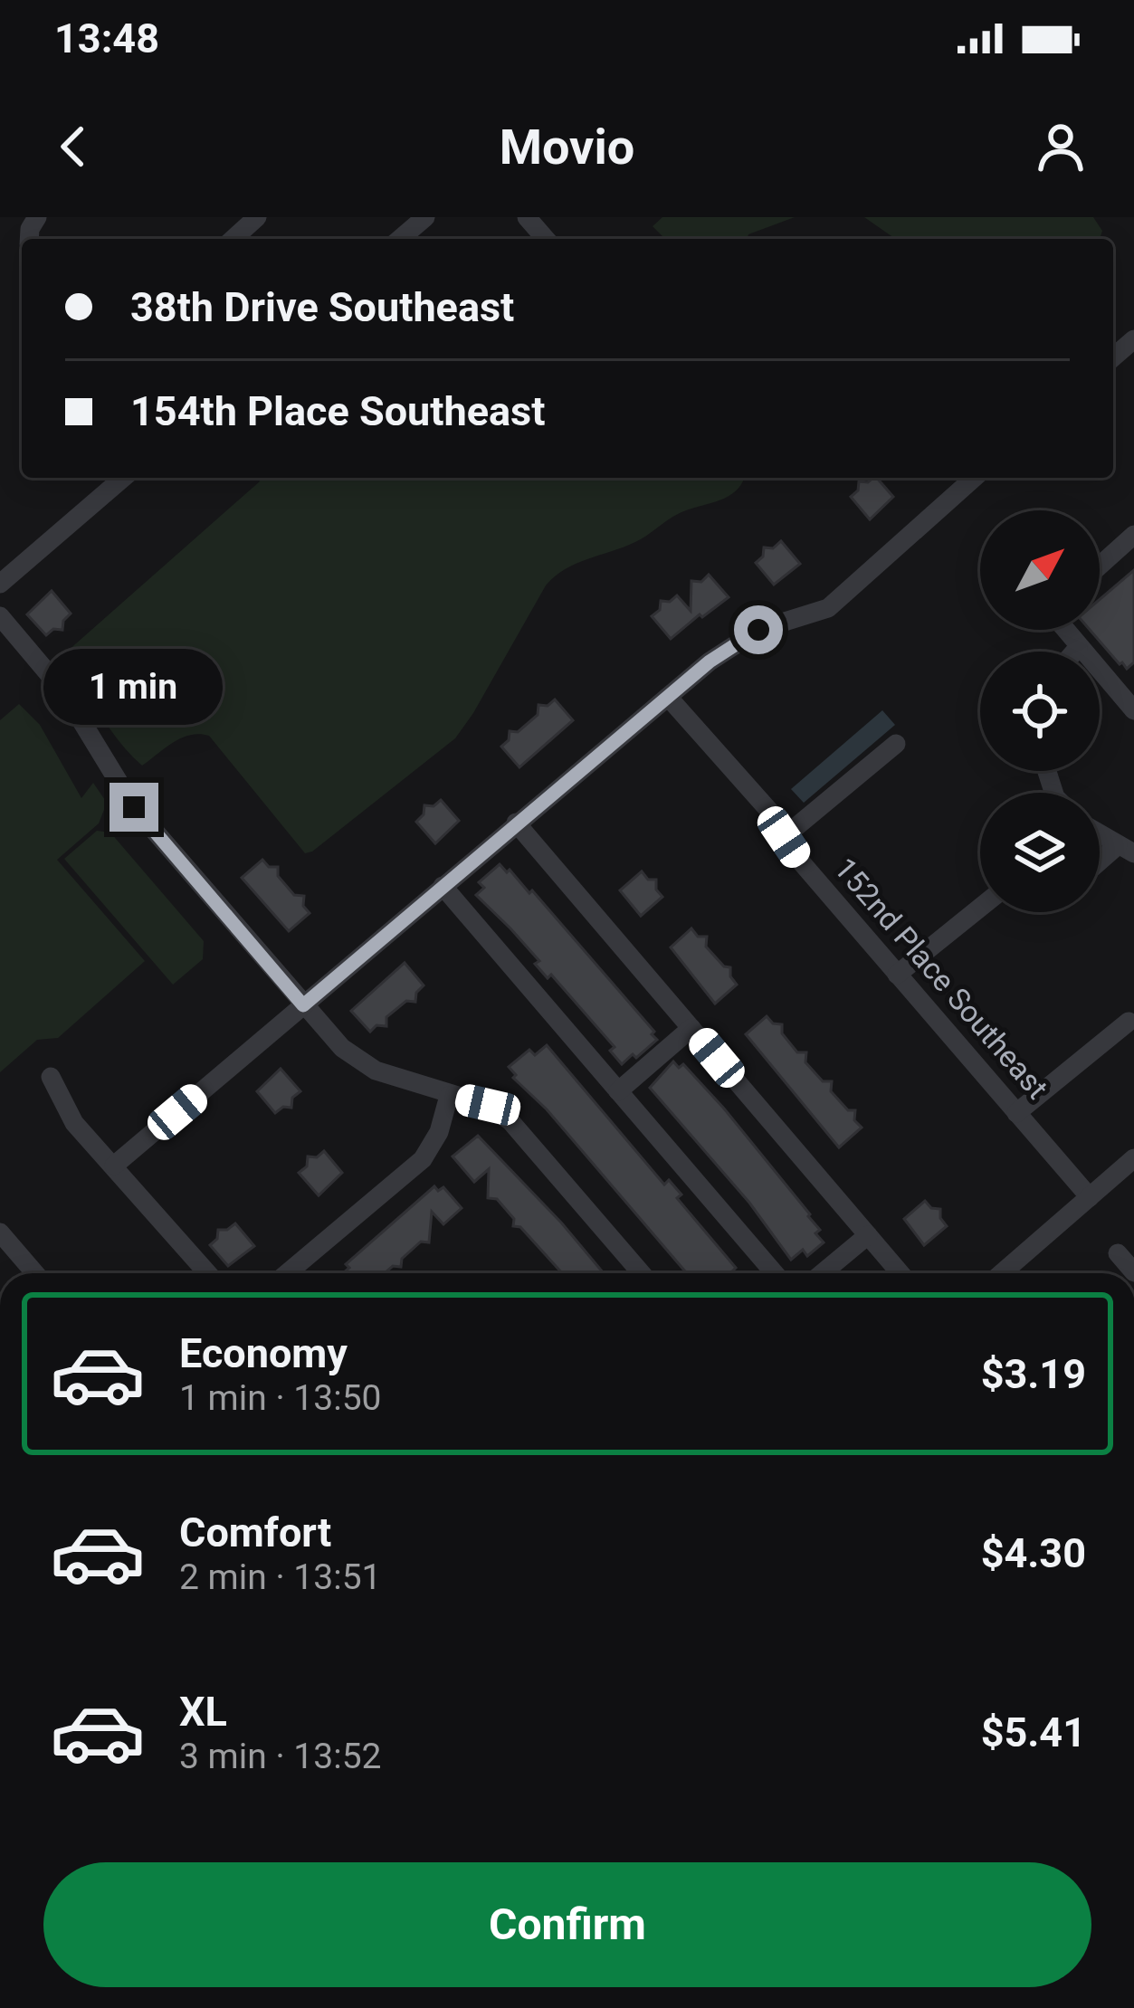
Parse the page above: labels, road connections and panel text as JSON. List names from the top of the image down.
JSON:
{
  "streets": {
    "street": ["152nd Place Southeast"]
  },
  "north": "top right",
  "page": {
    "status": "13:48",
    "header": "Movio",
    "banner": ["38th Drive Southeast", "154th Place Southeast"],
    "bubble": "1 min",
    "list": [
      {
        "name": "Economy",
        "note": "1 min · 13:50",
        "value": "$3.19"
      },
      {
        "name": "Comfort",
        "note": "2 min · 13:51",
        "value": "$4.30"
      },
      {
        "name": "XL",
        "note": "3 min · 13:52",
        "value": "$5.41"
      }
    ],
    "buttons": "Confirm"
  }
}
